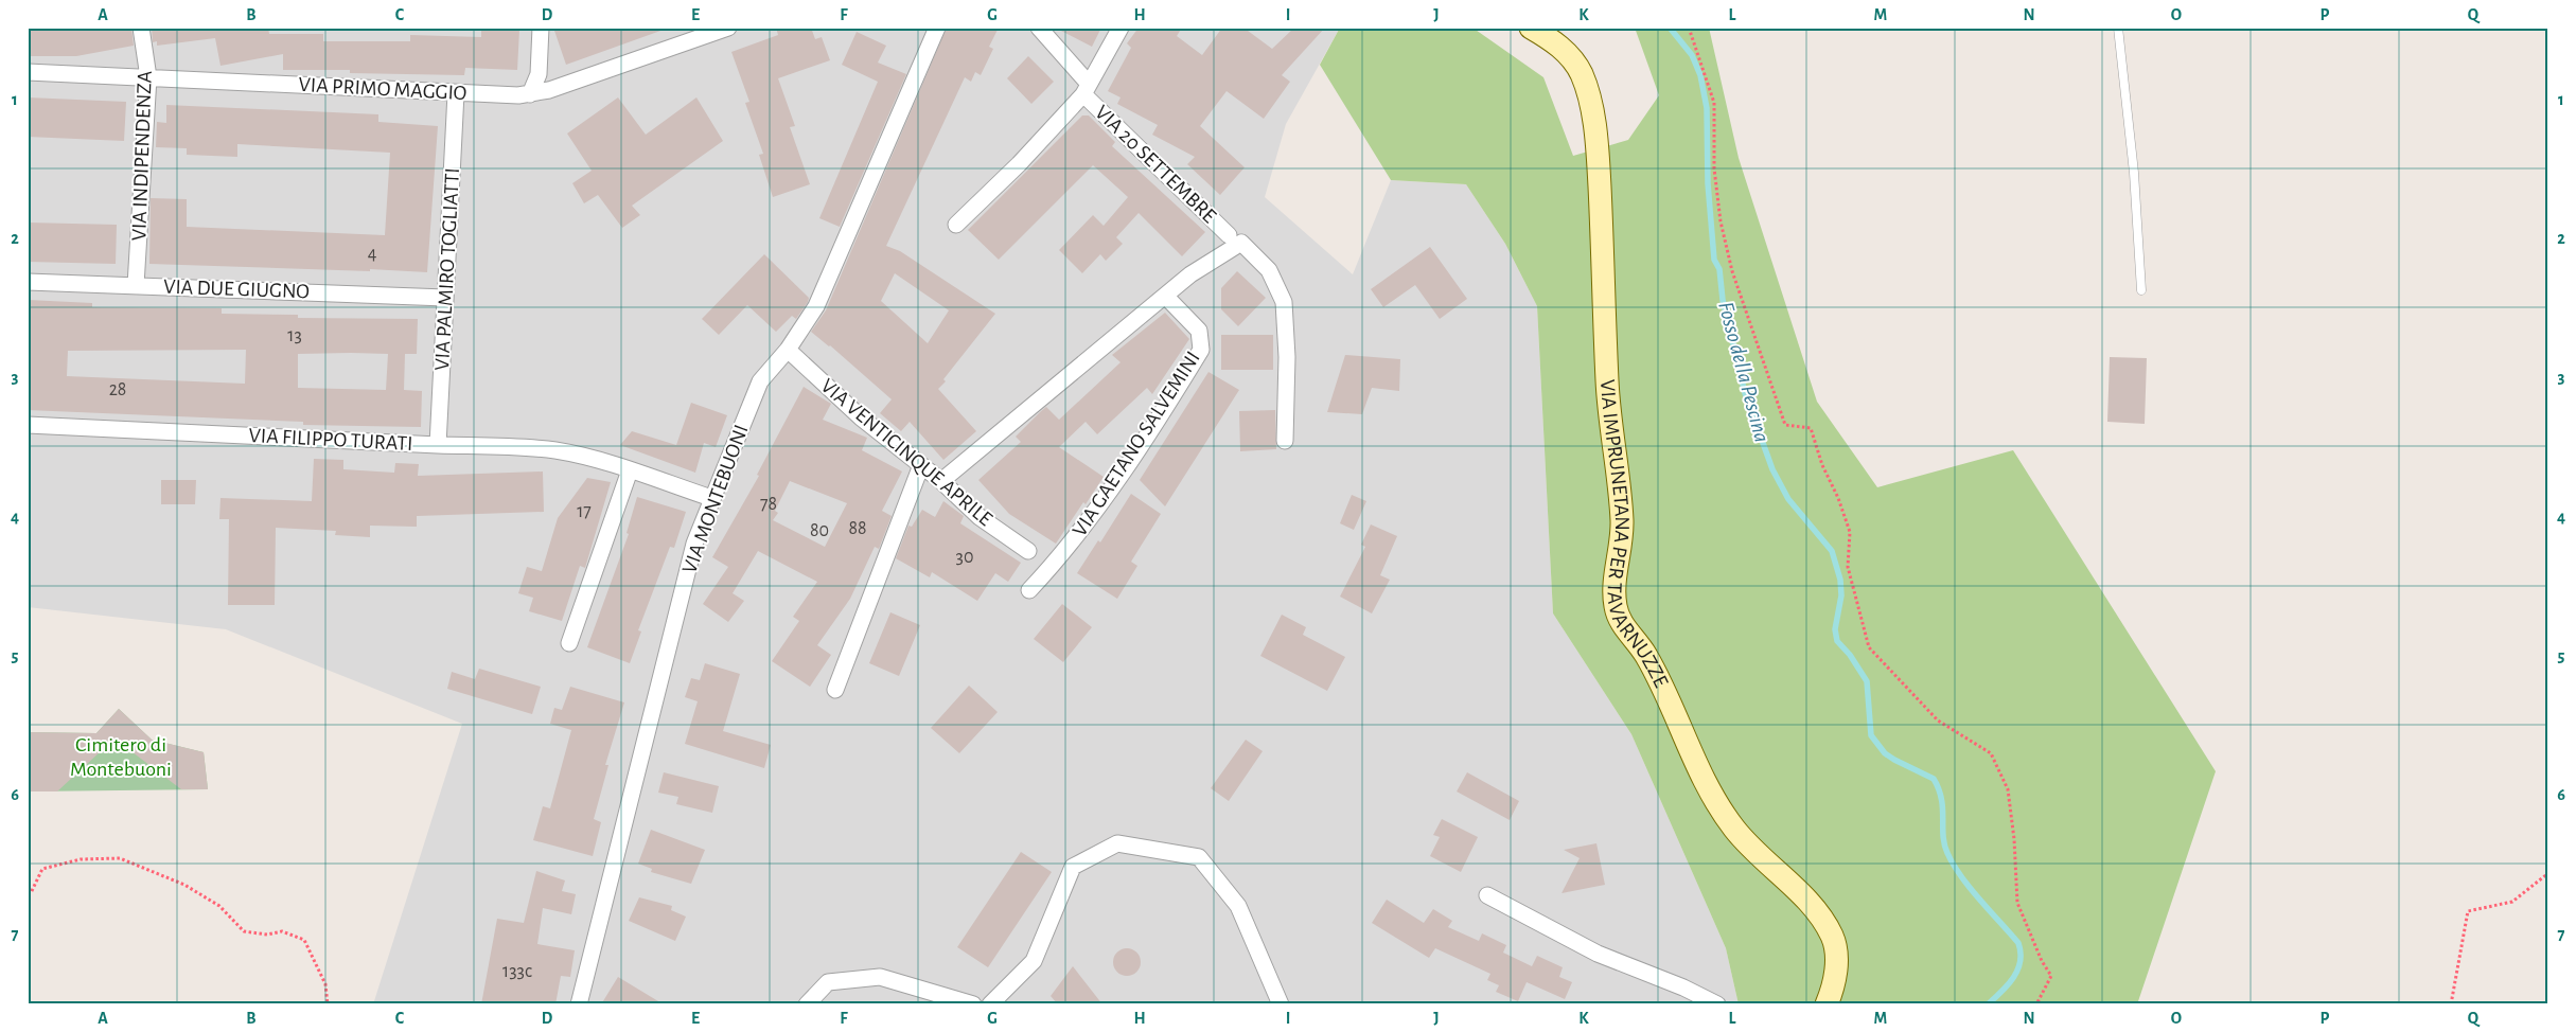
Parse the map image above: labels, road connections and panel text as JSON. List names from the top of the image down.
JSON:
{
  "streets": {
    "main road": ["VIA IMPRUNETANA PER TAVARNUZZE"],
    "street": [
      "VIA PRIMO MAGGIO",
      "VIA INDIPENDENZA",
      "VIA 20 SETTEMBRE",
      "VIA PALMIRO TOGLIATTI",
      "VIA DUE GIUGNO",
      "VIA FILIPPO TURATI",
      "VIA GAETANO SALVEMINI",
      "VIA VENTICINQUE APRILE",
      "VIA MONTEBUONI"
    ]
  },
  "crossings": [
    ["VIA PRIMO MAGGIO", "VIA INDIPENDENZA"],
    ["VIA PRIMO MAGGIO", "VIA PALMIRO TOGLIATTI"],
    ["VIA INDIPENDENZA", "VIA DUE GIUGNO"],
    ["VIA PALMIRO TOGLIATTI", "VIA DUE GIUGNO"],
    ["VIA PALMIRO TOGLIATTI", "VIA FILIPPO TURATI"],
    ["VIA FILIPPO TURATI", "VIA MONTEBUONI"],
    ["VIA VENTICINQUE APRILE", "VIA MONTEBUONI"]
  ],
  "water": ["Fosso della Pescina"],
  "parks": ["Cimitero di Montebuoni"],
  "house_numbers": [
    "4",
    "13",
    "28",
    "78",
    "17",
    "88",
    "80",
    "30",
    "133c"
  ],
  "grid": {
    "columns": [
      "A",
      "B",
      "C",
      "D",
      "E",
      "F",
      "G",
      "H",
      "I",
      "J",
      "K",
      "L",
      "M",
      "N",
      "O",
      "P",
      "Q"
    ],
    "rows": [
      "1",
      "2",
      "3",
      "4",
      "5",
      "6",
      "7"
    ]
  }
}
